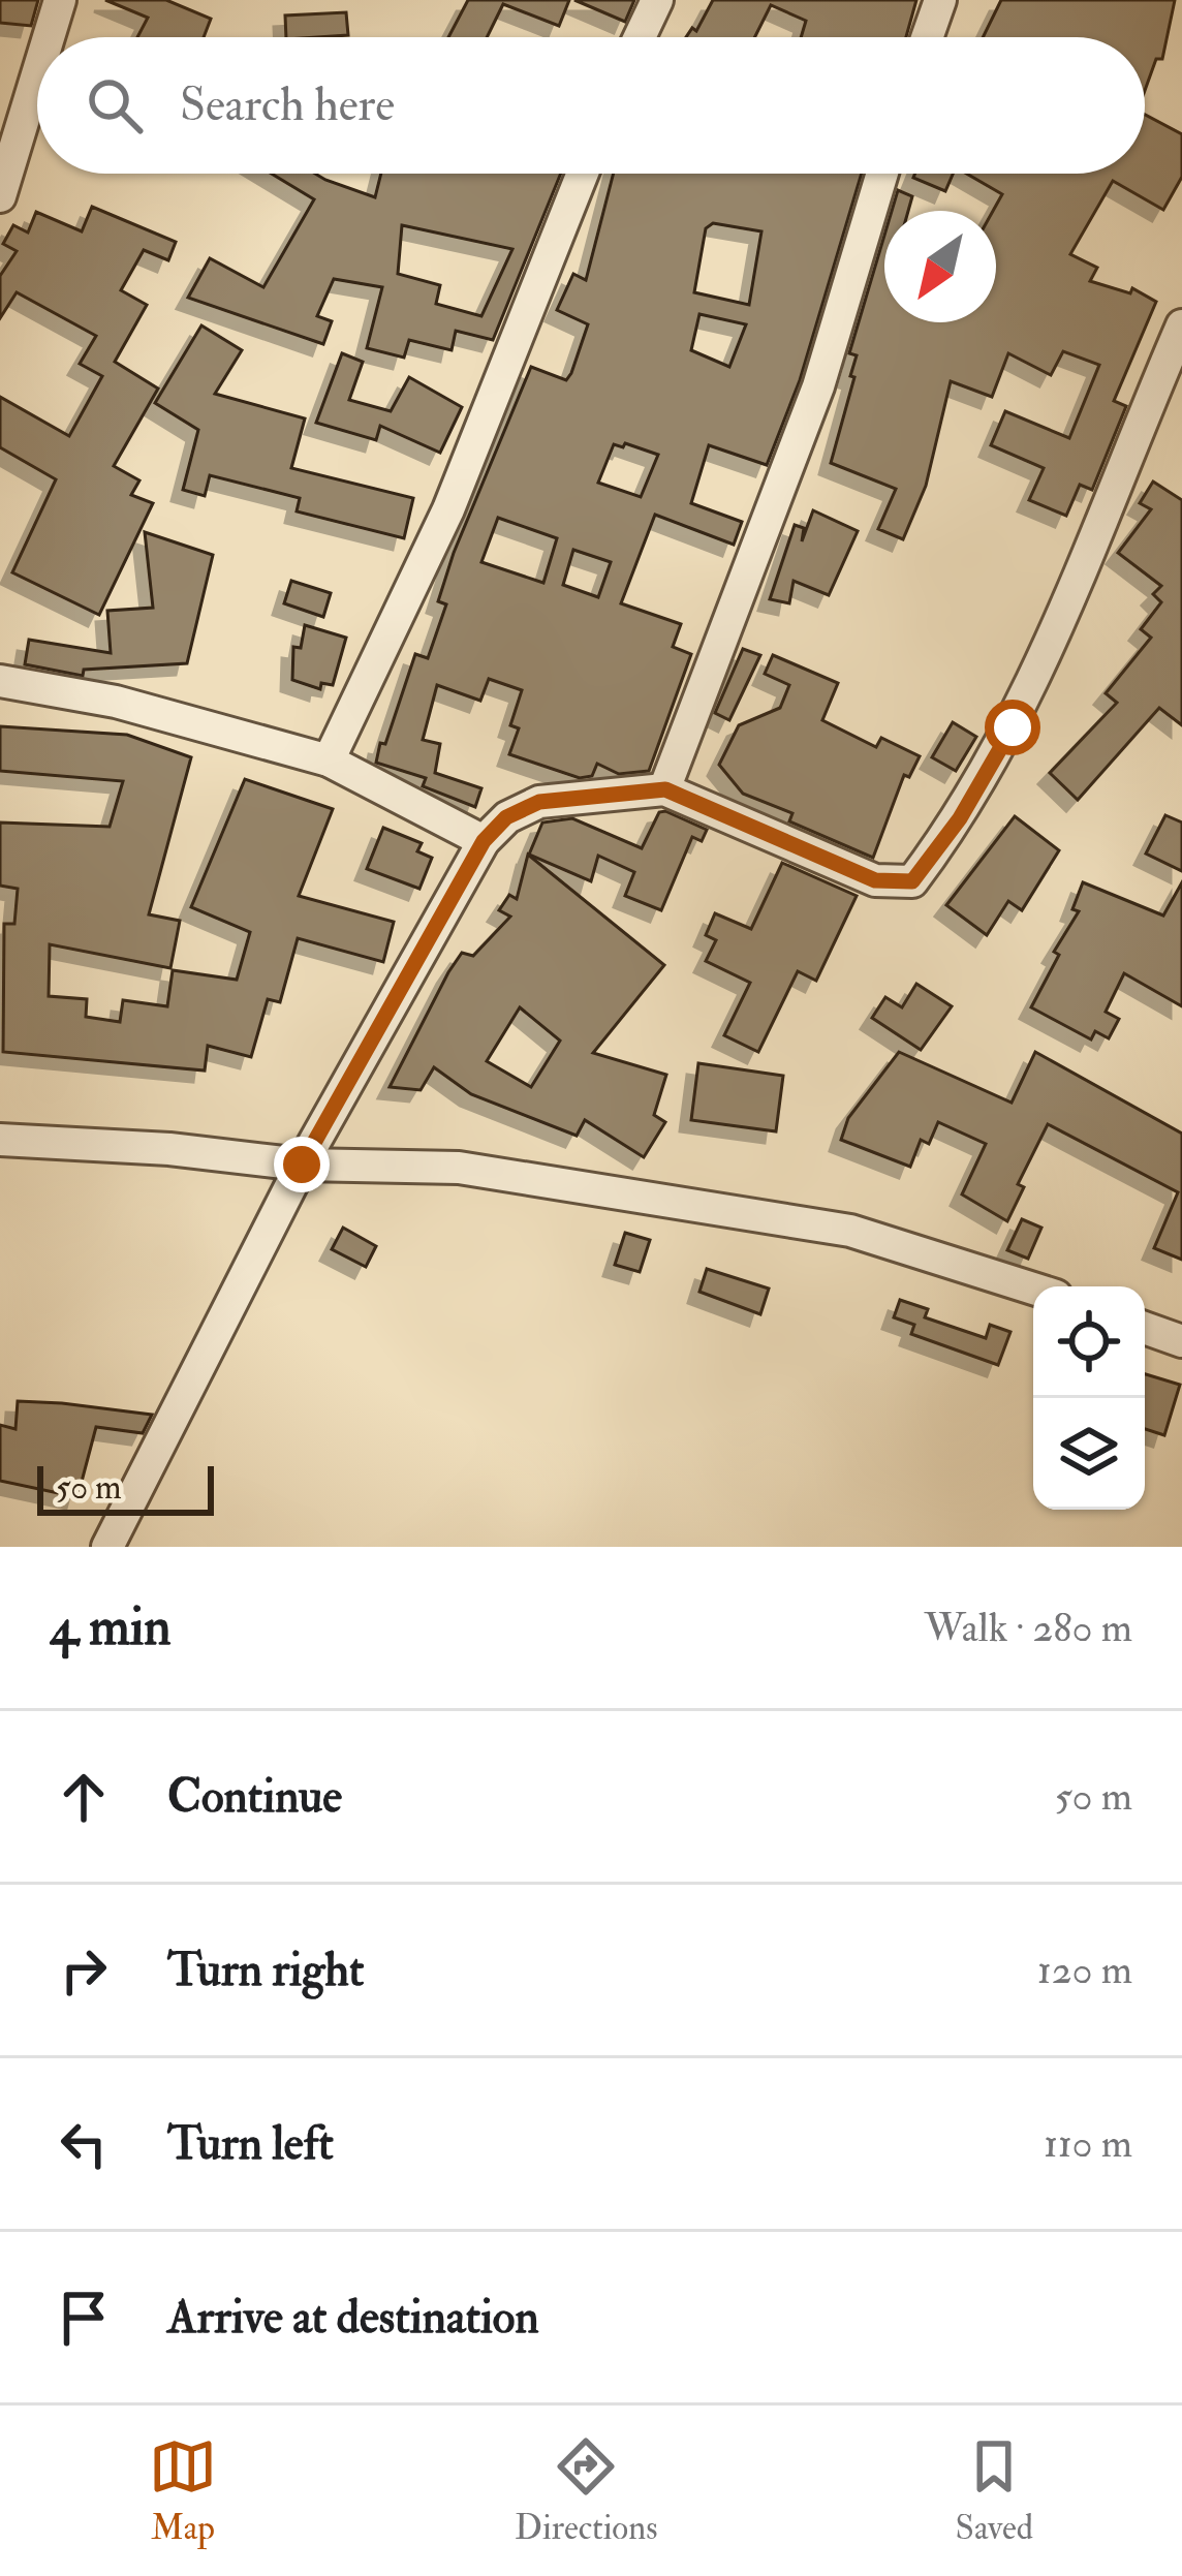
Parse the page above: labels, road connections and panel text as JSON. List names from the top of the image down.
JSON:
{
  "scale_bar": "50 m",
  "north": "bottom left",
  "page": {
    "search": "Search here",
    "scale": "50 m",
    "heading": ["4 min", "Walk · 280 m"],
    "list": [
      ["Continue", "50 m"],
      ["Turn right", "120 m"],
      ["Turn left", "110 m"],
      "Arrive at destination"
    ],
    "nav": ["Map", "Directions", "Saved"]
  }
}
